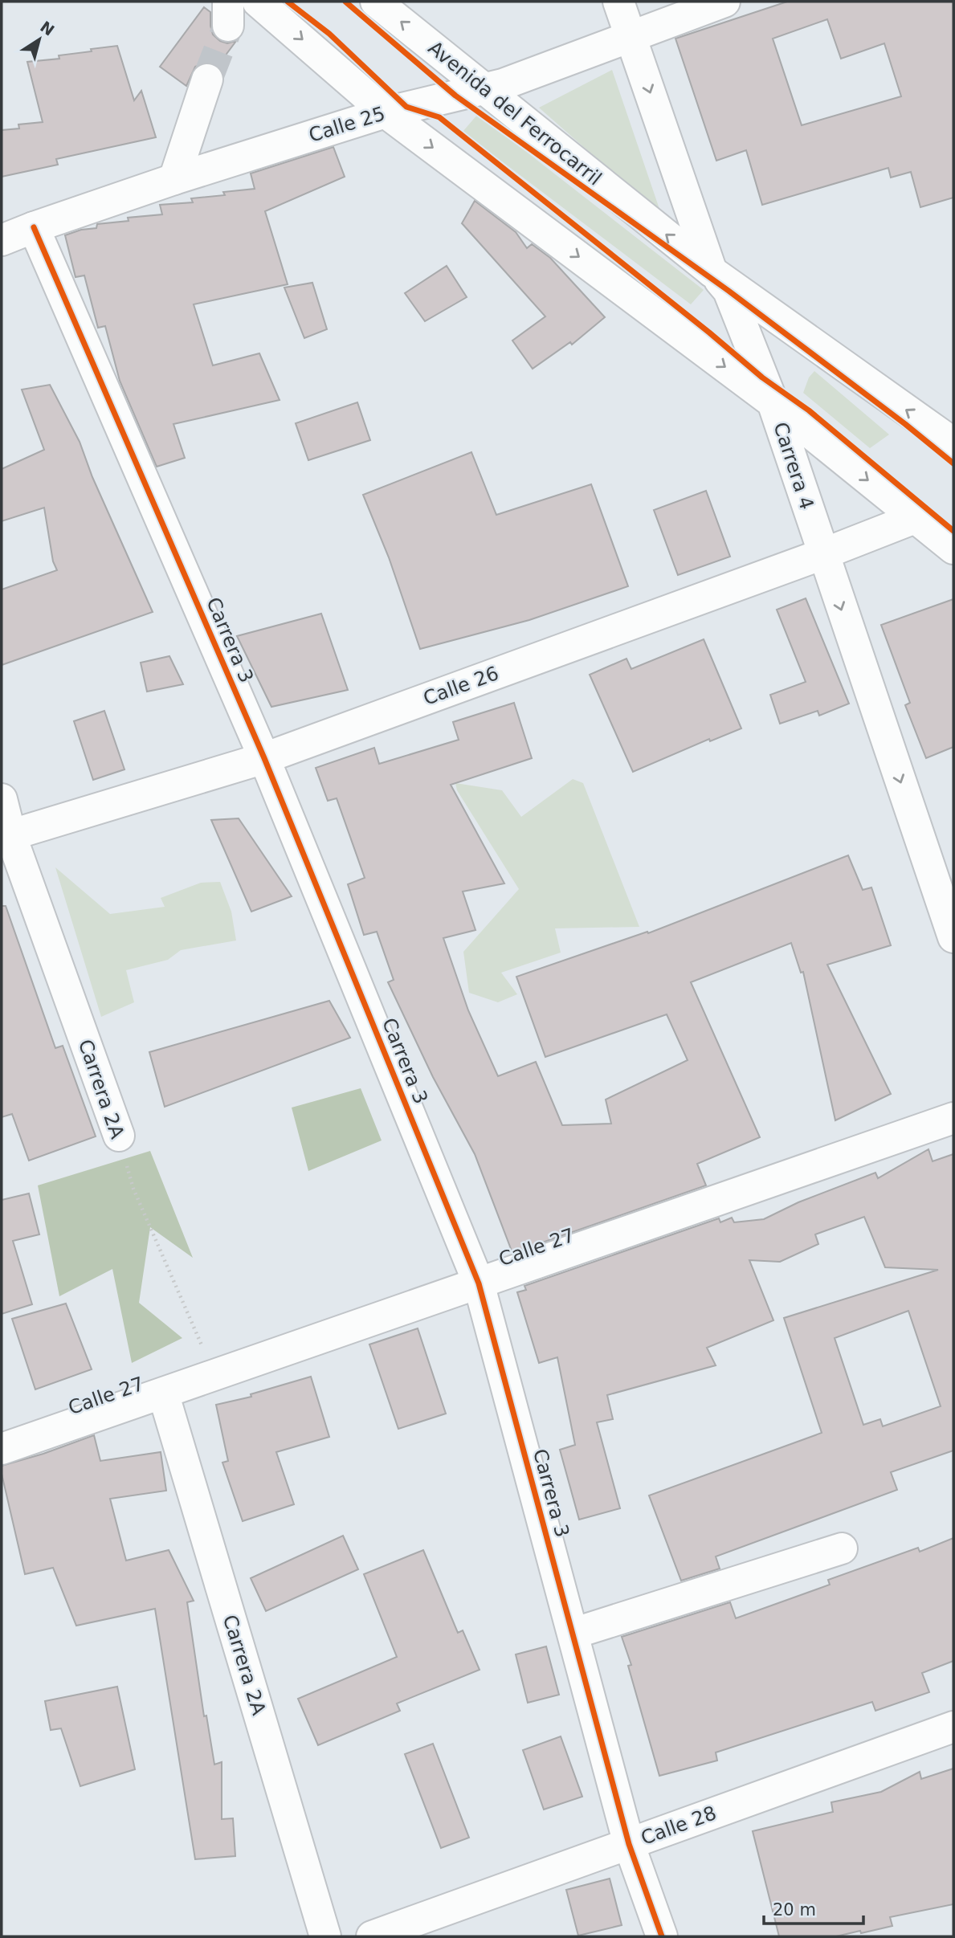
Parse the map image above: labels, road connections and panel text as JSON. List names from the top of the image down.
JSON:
{
  "streets": {
    "street": [
      "Avenida del Ferrocarril",
      "Calle 25",
      "Carrera 4",
      "Carrera 3",
      "Calle 26",
      "Carrera 2A",
      "Calle 27",
      "Calle 28"
    ]
  },
  "crossings": [
    ["Avenida del Ferrocarril", "Calle 25"],
    ["Avenida del Ferrocarril", "Carrera 4"],
    ["Calle 25", "Carrera 4"],
    ["Calle 25", "Carrera 3"],
    ["Carrera 4", "Calle 26"],
    ["Carrera 3", "Calle 26"],
    ["Carrera 3", "Calle 27"],
    ["Carrera 3", "Calle 28"],
    ["Calle 26", "Carrera 2A"],
    ["Carrera 2A", "Calle 27"]
  ],
  "one_way": ["Carrera 4"],
  "scale_bar": "20 m",
  "north": "top right"
}
